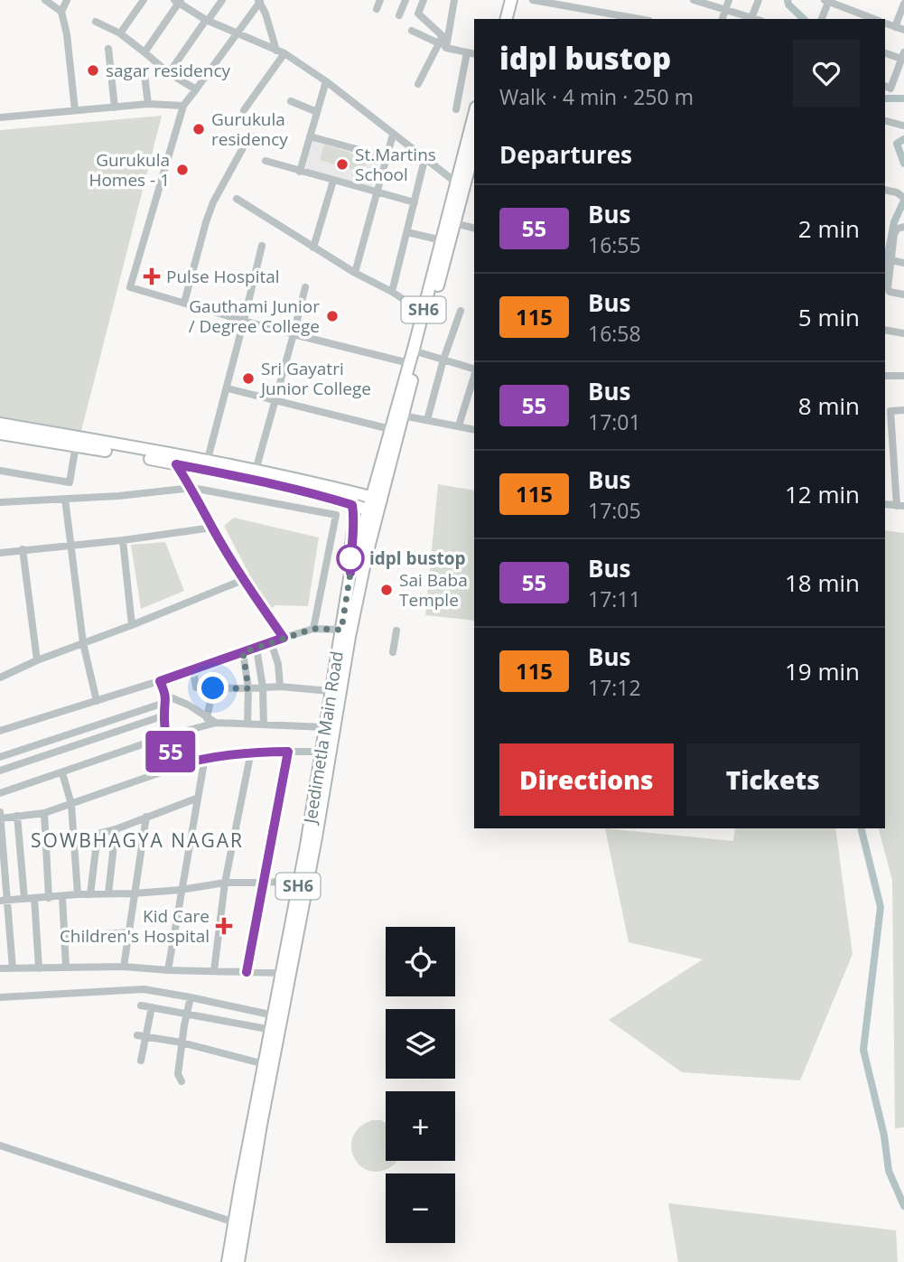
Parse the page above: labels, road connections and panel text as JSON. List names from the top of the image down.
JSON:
{
  "streets": {
    "main road": ["SH6", "Jeedimetla Main Road"]
  },
  "districts": ["SOWBHAGYA NAGAR"],
  "places": {
    "other": [
      "sagar residency",
      "Gurukula residency",
      "St.Martins School",
      "Gurukula Homes - 1",
      "Gauthami Junior / Degree College",
      "Sri Gayatri Junior College",
      "idpl bustop",
      "Sai Baba Temple"
    ],
    "health": ["Pulse Hospital", "Kid Care Children's Hospital"]
  },
  "lines": ["bus line 55"],
  "page": {
    "on_map": "55",
    "heading": [
      ["idpl bustop", "Walk · 4 min · 250 m"],
      "Departures"
    ],
    "list": [
      {
        "mark": "55",
        "name": "Bus",
        "note": "16:55",
        "value": "2 min"
      },
      {
        "mark": "115",
        "name": "Bus",
        "note": "16:58",
        "value": "5 min"
      },
      {
        "mark": "55",
        "name": "Bus",
        "note": "17:01",
        "value": "8 min"
      },
      {
        "mark": "115",
        "name": "Bus",
        "note": "17:05",
        "value": "12 min"
      },
      {
        "mark": "55",
        "name": "Bus",
        "note": "17:11",
        "value": "18 min"
      },
      {
        "mark": "115",
        "name": "Bus",
        "note": "17:12",
        "value": "19 min"
      }
    ],
    "buttons": ["Directions", "Tickets"],
    "map_buttons": ["+", "−"]
  }
}
